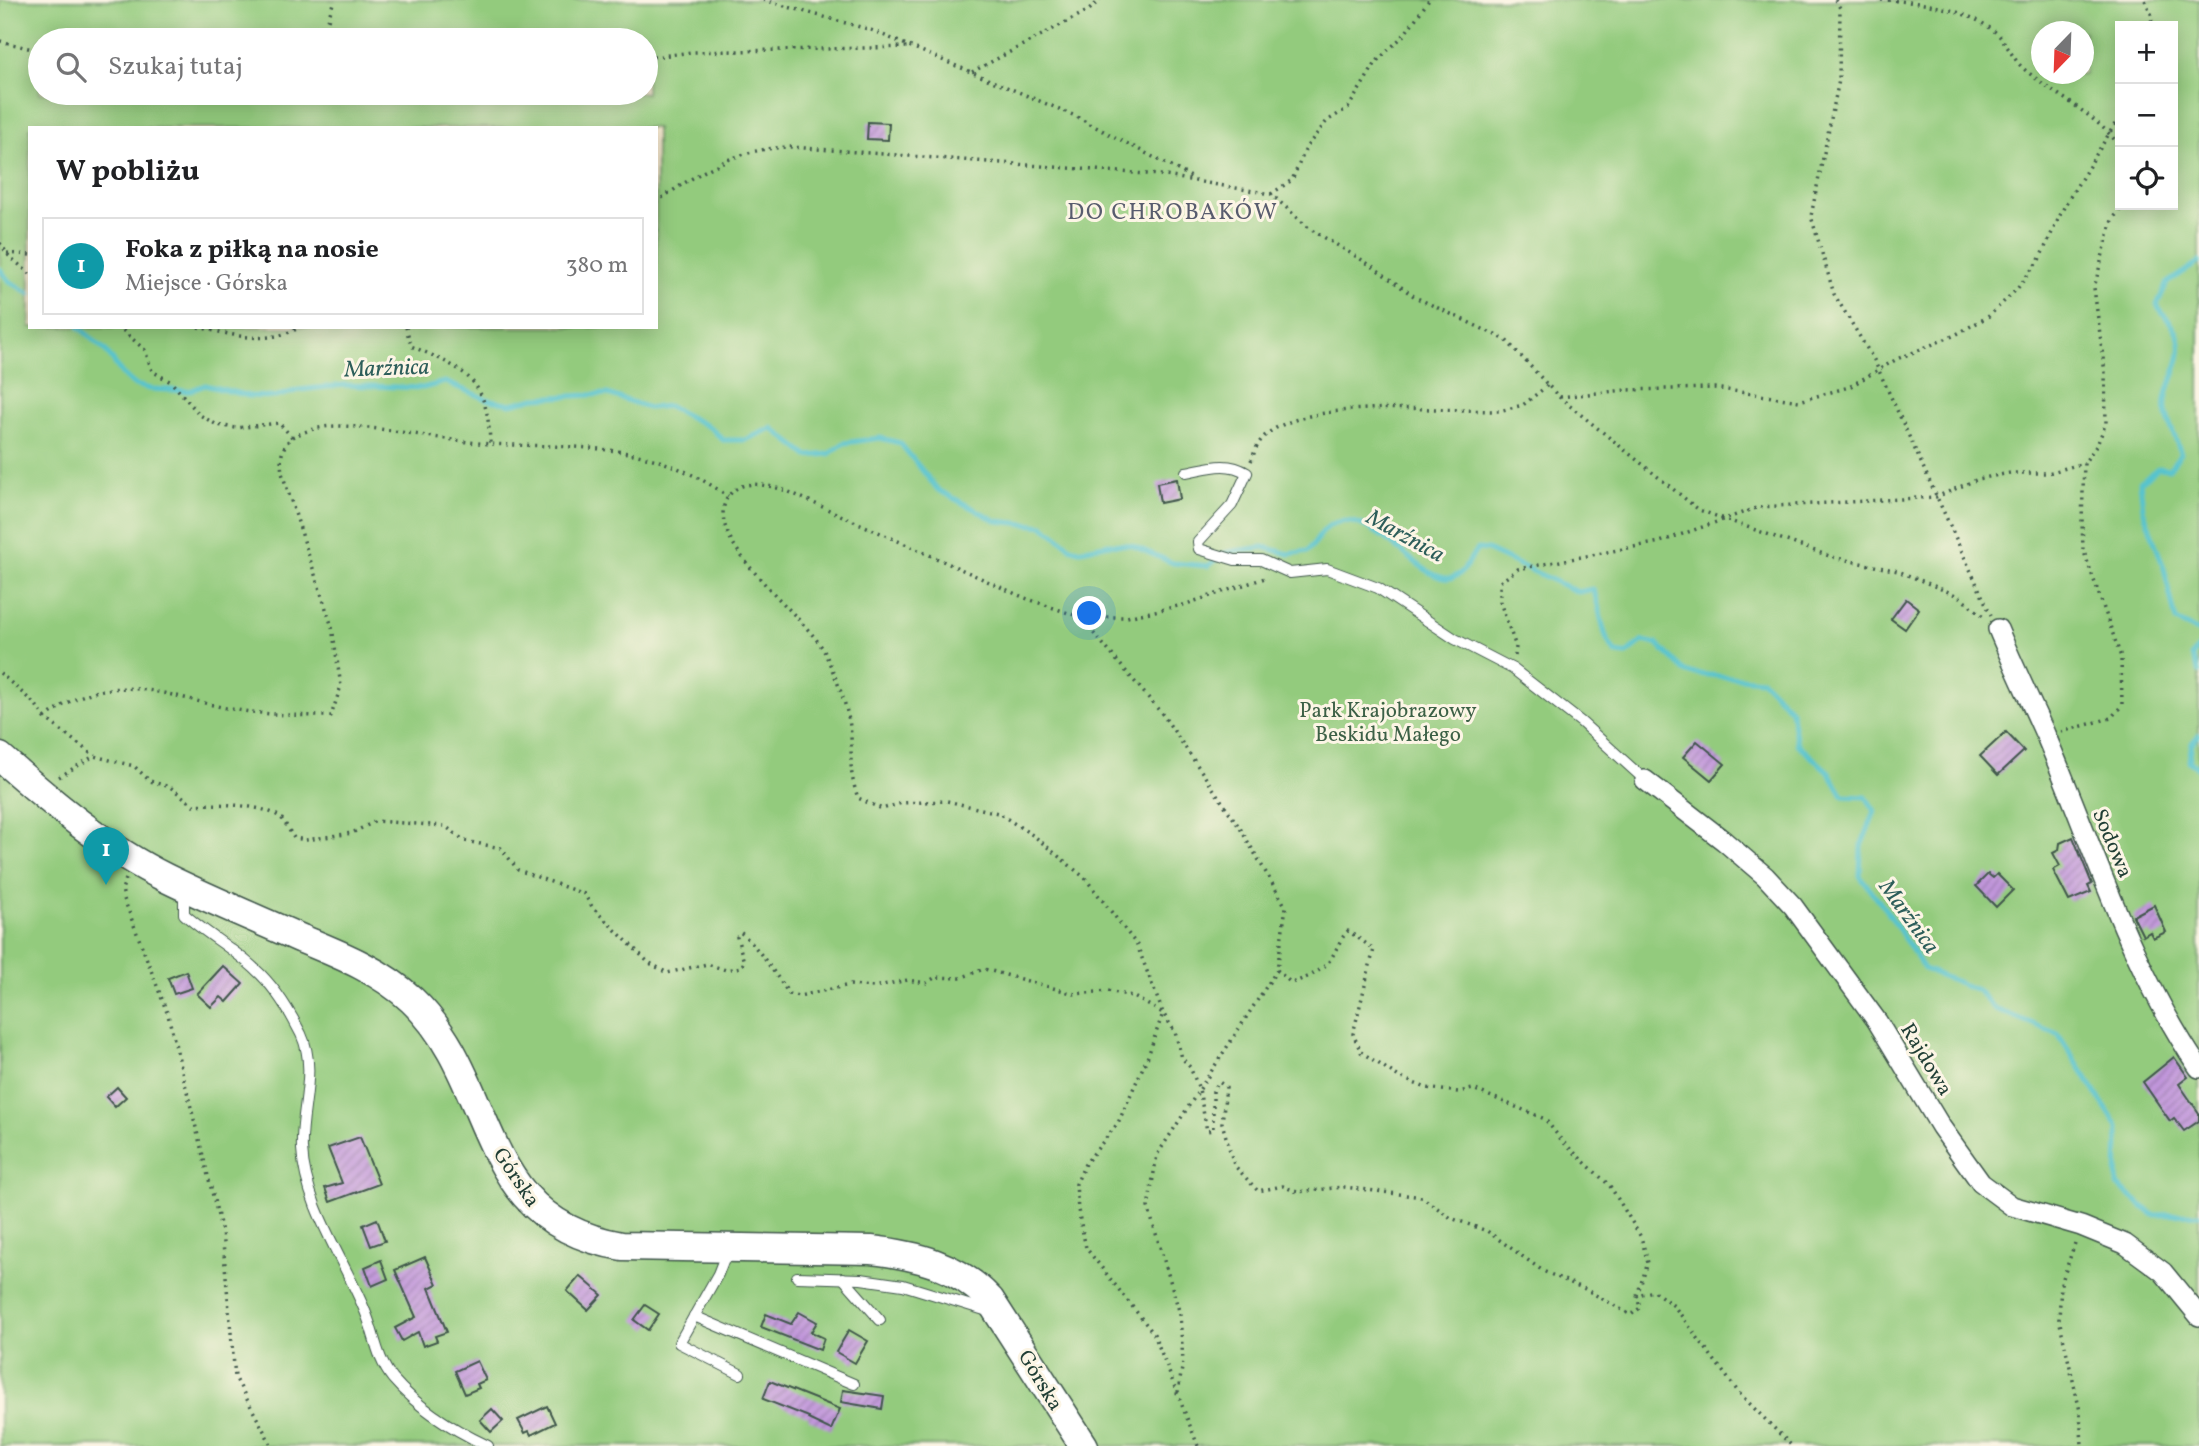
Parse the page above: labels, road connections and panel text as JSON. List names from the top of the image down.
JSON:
{
  "streets": {
    "street": ["Sodowa", "Rajdowa", "Górska"]
  },
  "districts": ["DO CHROBAKÓW"],
  "water": ["Marźnica"],
  "parks": ["Park Krajobrazowy Beskidu Małego"],
  "north": "bottom left",
  "page": {
    "map_buttons": ["+", "−"],
    "search": "Szukaj tutaj",
    "heading": "W pobliżu",
    "list": [
      {
        "mark": "1",
        "name": "Foka z piłką na nosie",
        "note": "Miejsce · Górska",
        "value": "380 m"
      }
    ],
    "pins": "1"
  }
}
